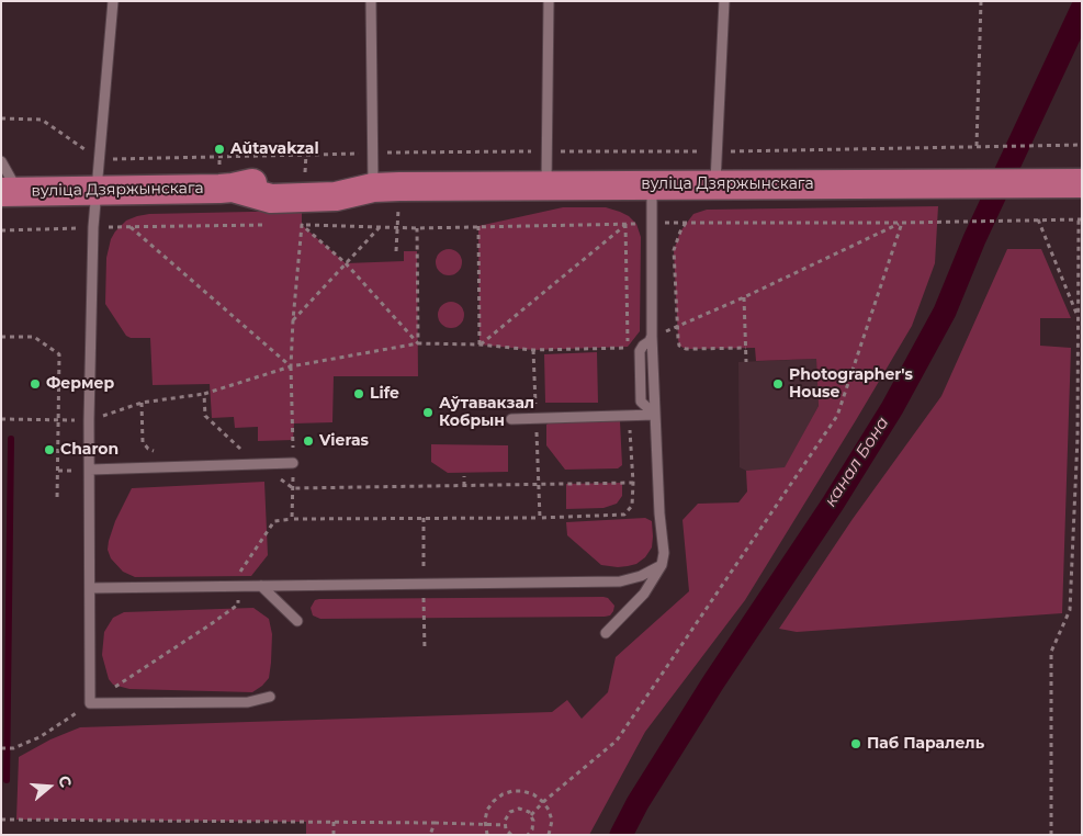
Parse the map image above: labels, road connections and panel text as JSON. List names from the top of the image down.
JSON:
{
  "streets": {
    "main road": ["вуліца Дзяржынскага"]
  },
  "water": ["канал Бона"],
  "places": [
    "Aŭtavakzal",
    "Фермер",
    "Photographer's House",
    "Life",
    "Аўтавакзал Кобрын",
    "Vieras",
    "Charon",
    "Паб Паралель"
  ],
  "north": "right"
}
